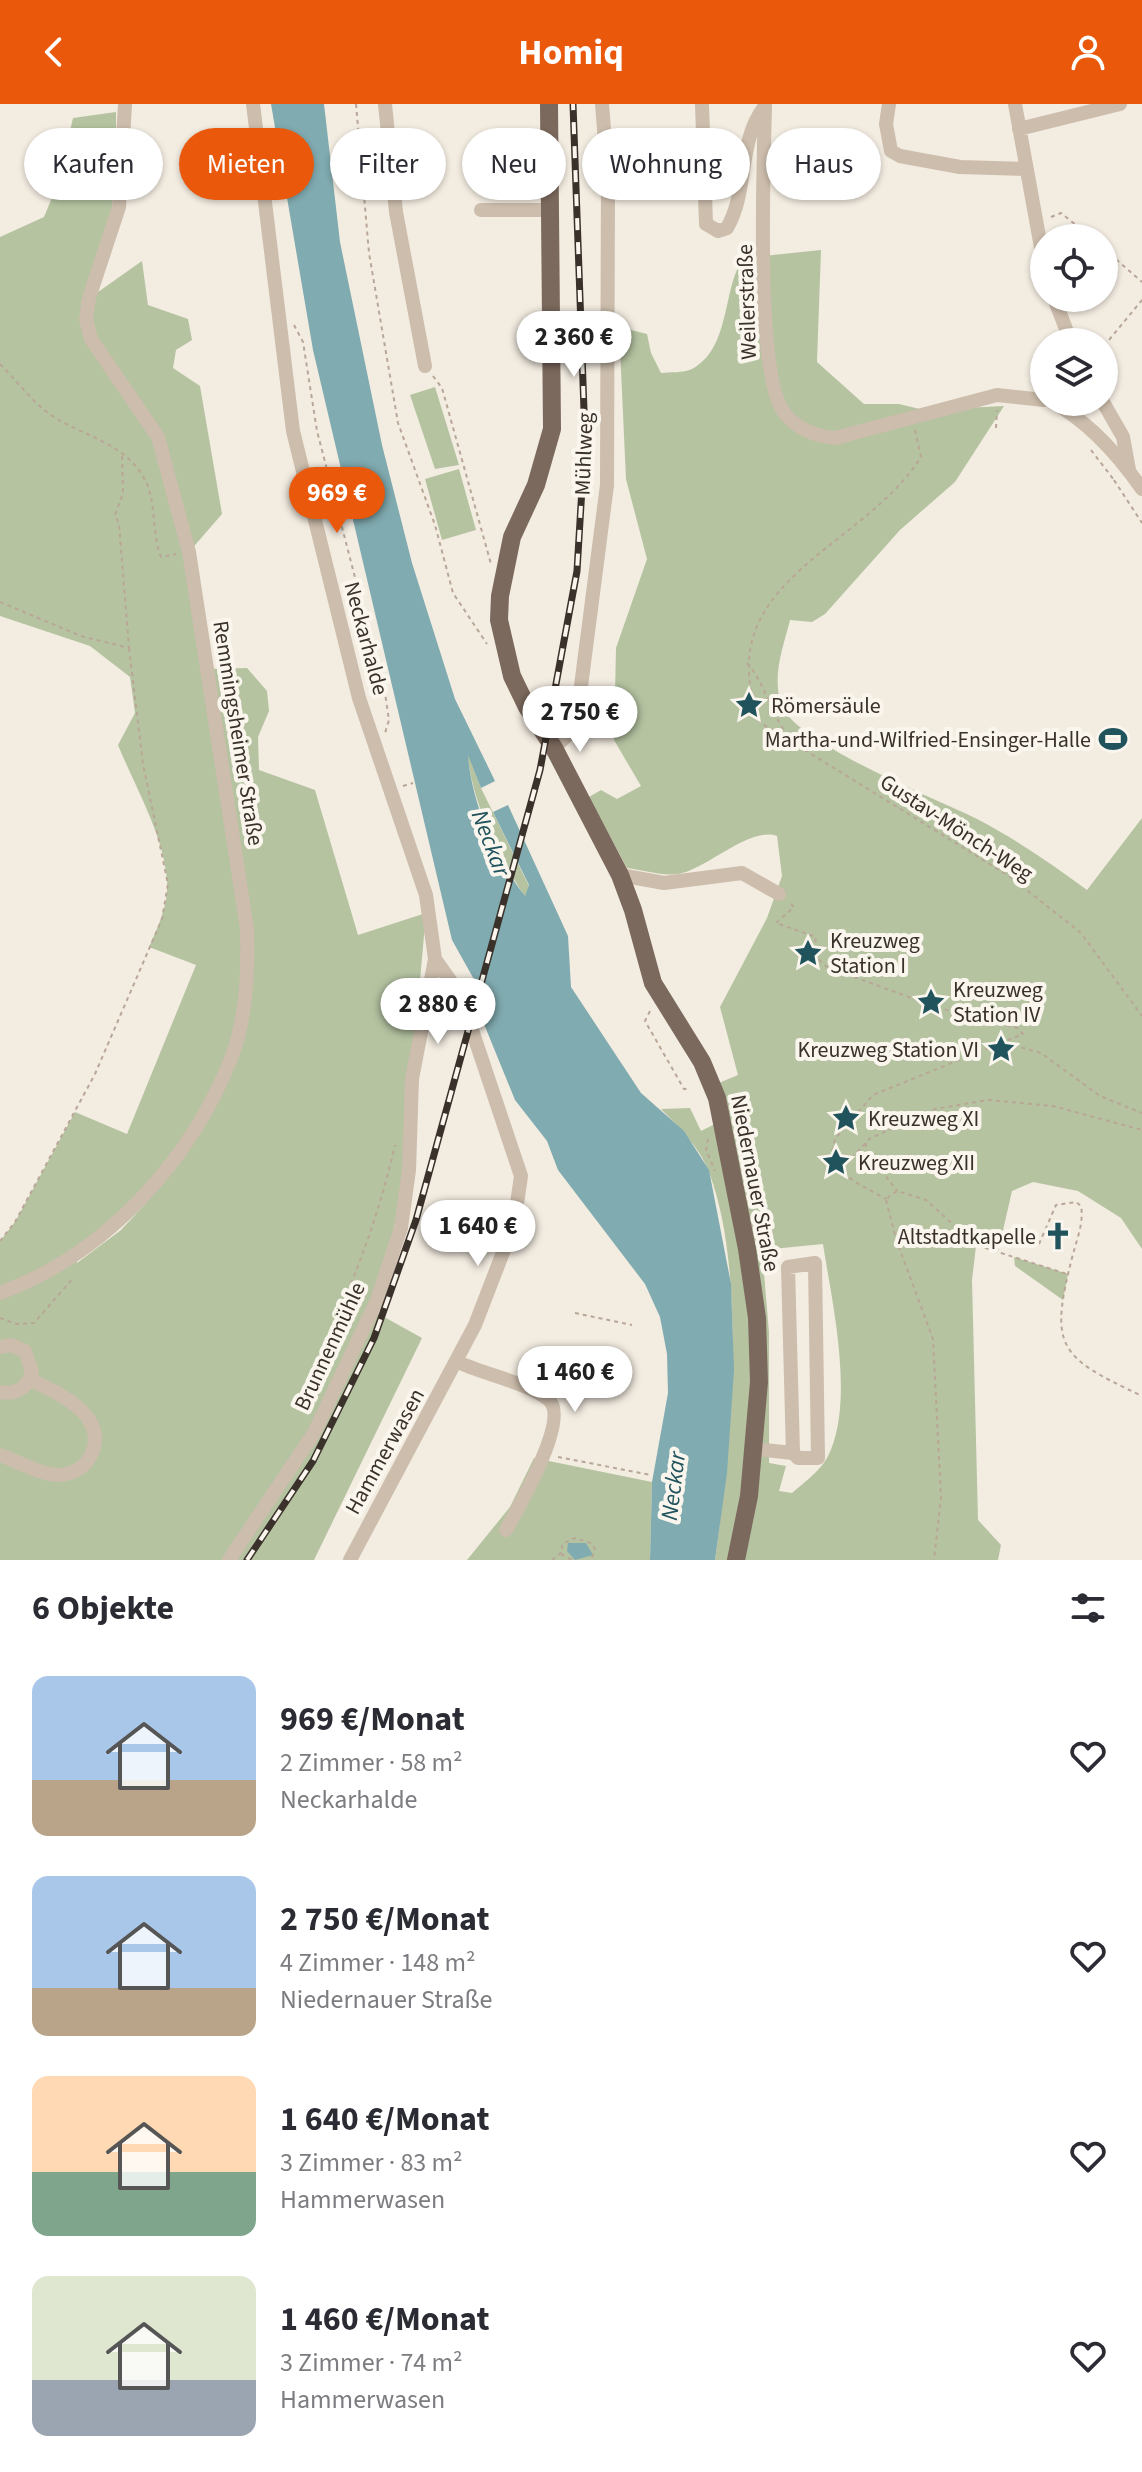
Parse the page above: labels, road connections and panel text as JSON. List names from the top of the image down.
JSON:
{
  "streets": {
    "main road": ["Niedernauer Straße"],
    "street": [
      "Weilerstraße",
      "Mühlweg",
      "Neckarhalde",
      "Remmingsheimer Straße",
      "Brunnenmühle",
      "Hammerwasen"
    ],
    "path": ["Gustav-Mönch-Weg"]
  },
  "crossings": [
    ["Weilerstraße", "Gustav-Mönch-Weg"],
    ["Mühlweg", "Niedernauer Straße"],
    ["Neckarhalde", "Brunnenmühle"],
    ["Neckarhalde", "Hammerwasen"]
  ],
  "water": ["Neckar"],
  "places": {
    "place": [
      "Römersäule",
      "Kreuzweg Station I",
      "Kreuzweg Station IV",
      "Kreuzweg Station VI",
      "Kreuzweg XI",
      "Kreuzweg XII"
    ],
    "sports": ["Martha-und-Wilfried-Ensinger-Halle"],
    "church": ["Altstadtkapelle"]
  },
  "page": {
    "header": "Homiq",
    "chip": [
      "Kaufen",
      "Mieten",
      "Filter",
      "Neu",
      "Wohnung",
      "Haus"
    ],
    "price": [
      "2 360 €",
      "969 €",
      "2 750 €",
      "2 880 €",
      "1 640 €",
      "1 460 €"
    ],
    "heading": "6 Objekte",
    "list": [
      {
        "name": "969 €/Monat",
        "note": "2 Zimmer · 58 m² · Neckarhalde"
      },
      {
        "name": "2 750 €/Monat",
        "note": "4 Zimmer · 148 m² · Niedernauer Straße"
      },
      {
        "name": "1 640 €/Monat",
        "note": "3 Zimmer · 83 m² · Hammerwasen"
      },
      {
        "name": "1 460 €/Monat",
        "note": "3 Zimmer · 74 m² · Hammerwasen"
      }
    ]
  }
}
